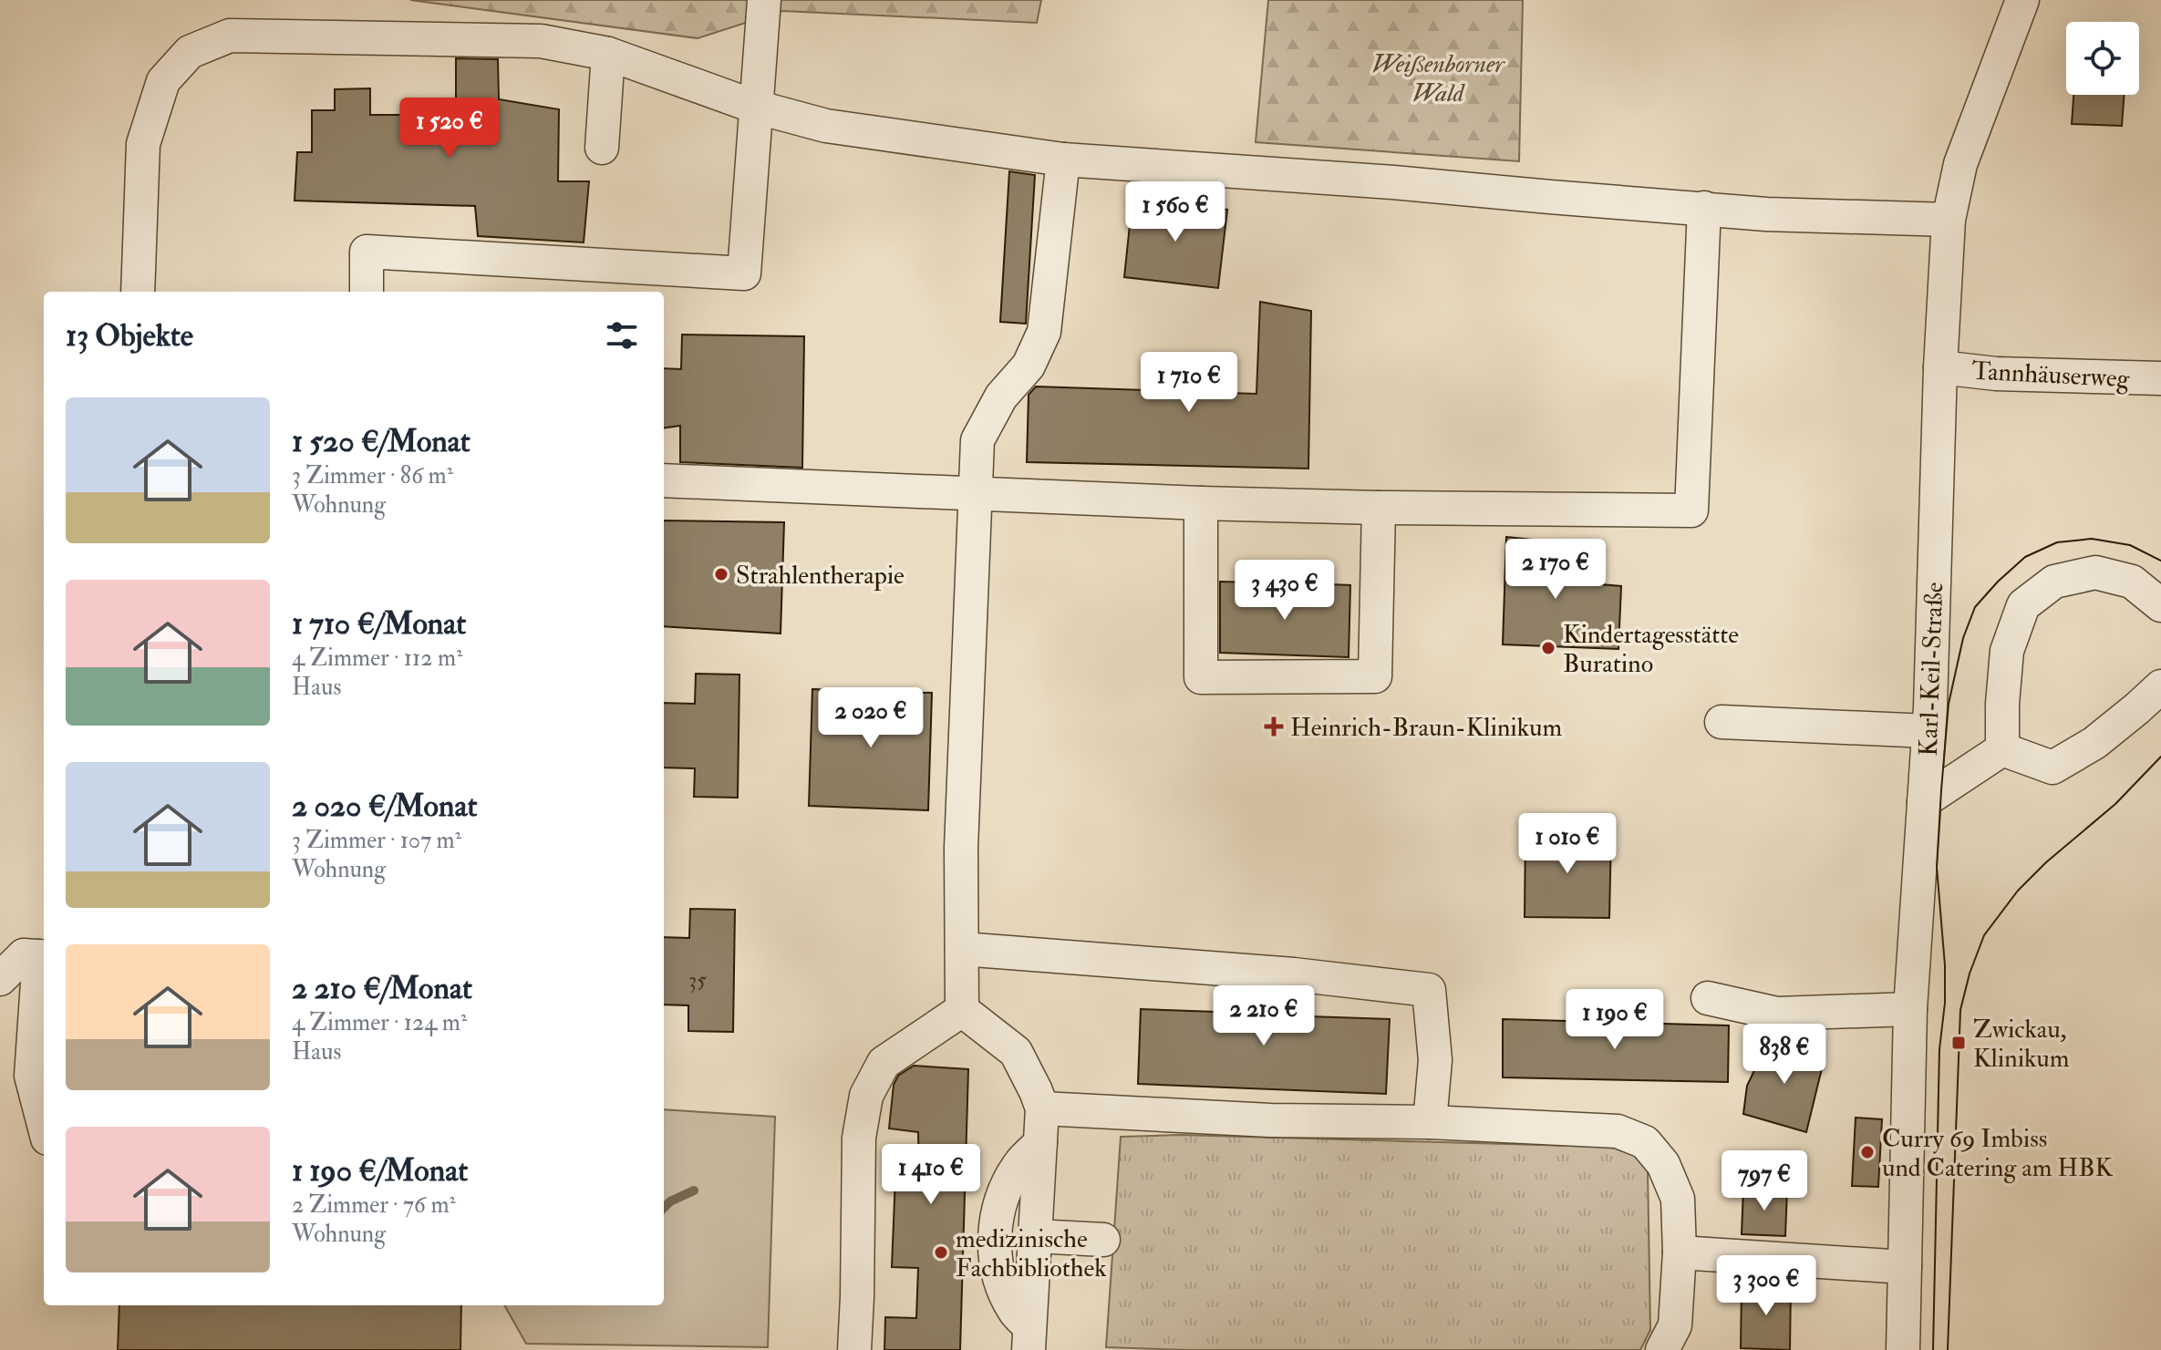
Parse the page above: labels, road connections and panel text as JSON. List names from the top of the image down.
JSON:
{
  "streets": {
    "street": ["Tannhäuserweg", "Karl-Keil-Straße"]
  },
  "crossings": [
    ["Tannhäuserweg", "Karl-Keil-Straße"]
  ],
  "parks": ["Weißenborner Wald"],
  "places": {
    "other": [
      "Strahlentherapie",
      "Kindertagesstätte Buratino",
      "Curry 69 Imbiss und Catering am HBK",
      "medizinische Fachbibliothek"
    ],
    "health": ["Heinrich-Braun-Klinikum"],
    "transit": ["Zwickau, Klinikum"]
  },
  "house_numbers": ["35"],
  "page": {
    "price": [
      "1 520 €",
      "1 560 €",
      "1 710 €",
      "2 170 €",
      "3 430 €",
      "2 020 €",
      "1 010 €",
      "2 210 €",
      "1 190 €",
      "838 €",
      "1 410 €",
      "797 €",
      "3 300 €"
    ],
    "heading": "13 Objekte",
    "list": [
      {
        "name": "1 520 €/Monat",
        "note": "3 Zimmer · 86 m² · Wohnung"
      },
      {
        "name": "1 710 €/Monat",
        "note": "4 Zimmer · 112 m² · Haus"
      },
      {
        "name": "2 020 €/Monat",
        "note": "3 Zimmer · 107 m² · Wohnung"
      },
      {
        "name": "2 210 €/Monat",
        "note": "4 Zimmer · 124 m² · Haus"
      },
      {
        "name": "1 190 €/Monat",
        "note": "2 Zimmer · 76 m² · Wohnung"
      }
    ]
  }
}
